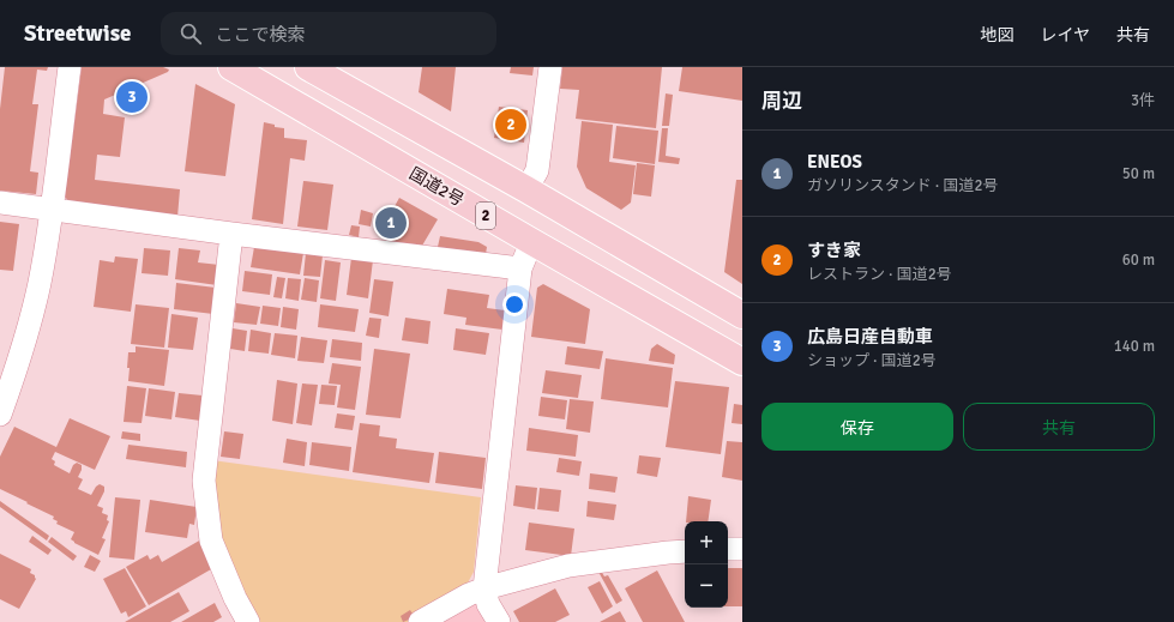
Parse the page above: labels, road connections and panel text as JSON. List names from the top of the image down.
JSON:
{
  "streets": {
    "highway": ["国道2号", "2"]
  },
  "page": {
    "header": "Streetwise",
    "search": "ここで検索",
    "nav": ["地図", "レイヤ", "共有"],
    "heading": ["周辺", "3件"],
    "pins": ["3", "2", "1"],
    "list": [
      {
        "mark": "1",
        "name": "ENEOS",
        "note": "ガソリンスタンド · 国道2号",
        "value": "50 m"
      },
      {
        "mark": "2",
        "name": "すき家",
        "note": "レストラン · 国道2号",
        "value": "60 m"
      },
      {
        "mark": "3",
        "name": "広島日産自動車",
        "note": "ショップ · 国道2号",
        "value": "140 m"
      }
    ],
    "buttons": ["保存", "共有"],
    "map_buttons": ["+", "−"]
  }
}
